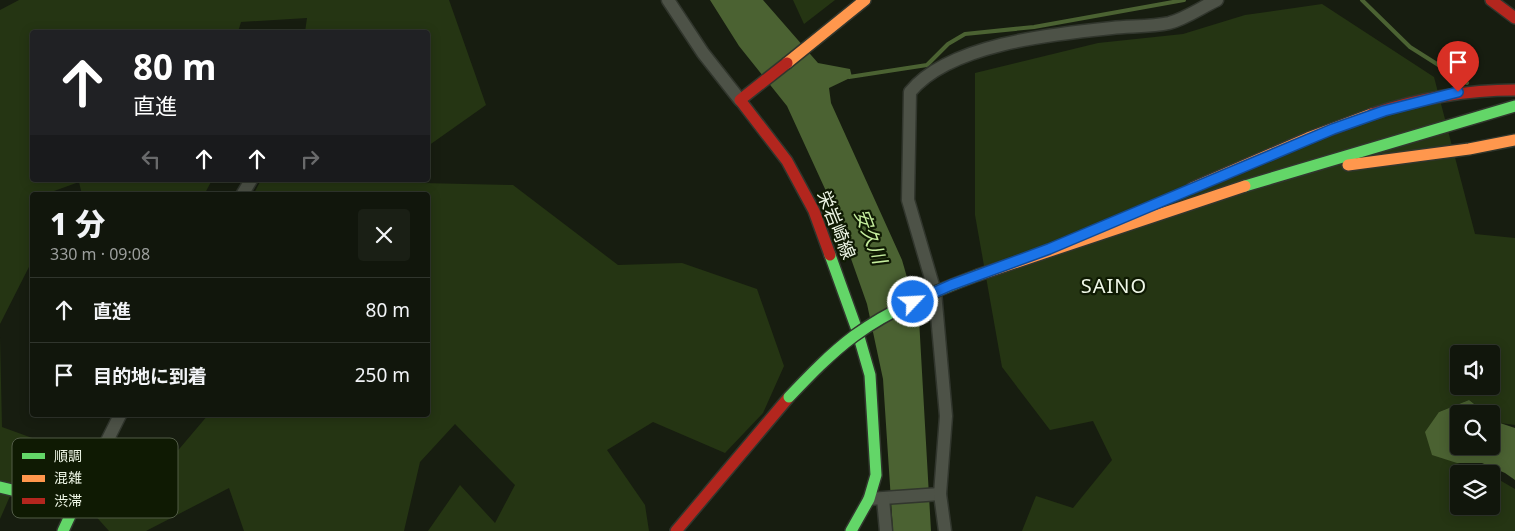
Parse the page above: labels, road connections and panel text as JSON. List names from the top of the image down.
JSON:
{
  "streets": {
    "main road": ["栄岩崎線"]
  },
  "districts": ["SAINO"],
  "water": ["安久川"],
  "legend": ["順調", "混雑", "渋滞"],
  "page": {
    "turn": ["80 m", "直進"],
    "heading": ["1 分", "330 m · 09:08"],
    "list": [
      {
        "name": "直進",
        "value": "80 m"
      },
      {
        "name": "目的地に到着",
        "value": "250 m"
      }
    ]
  }
}
